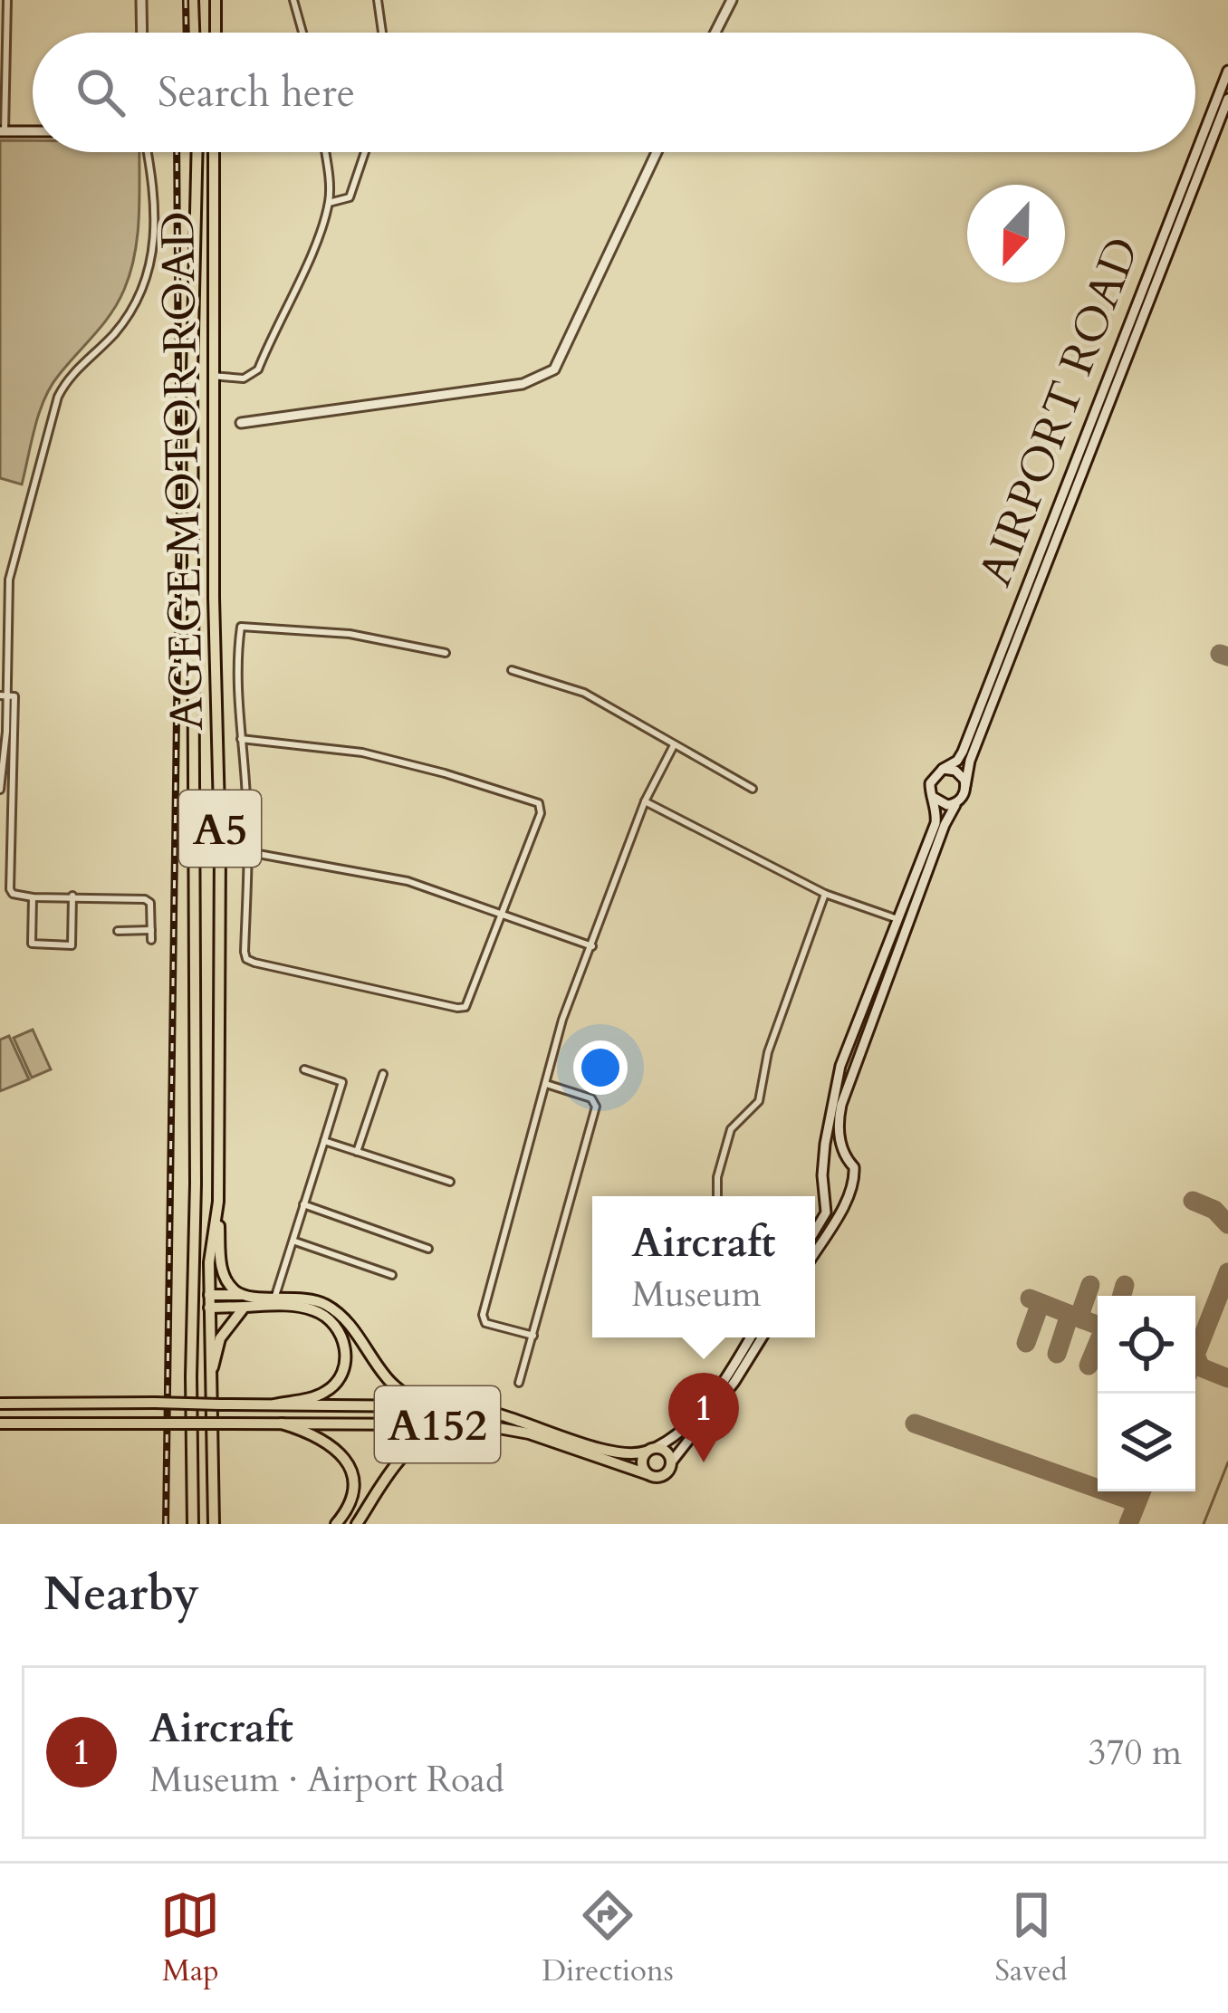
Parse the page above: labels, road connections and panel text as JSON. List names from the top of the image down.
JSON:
{
  "streets": {
    "main road": [
      "AIRPORT ROAD",
      "AGEGE MOTOR ROAD",
      "A5",
      "A152"
    ]
  },
  "north": "bottom",
  "page": {
    "search": "Search here",
    "popup": ["Aircraft", "Museum"],
    "pins": "1",
    "heading": "Nearby",
    "list": [
      {
        "mark": "1",
        "name": "Aircraft",
        "note": "Museum · Airport Road",
        "value": "370 m"
      }
    ],
    "nav": ["Map", "Directions", "Saved"]
  }
}
